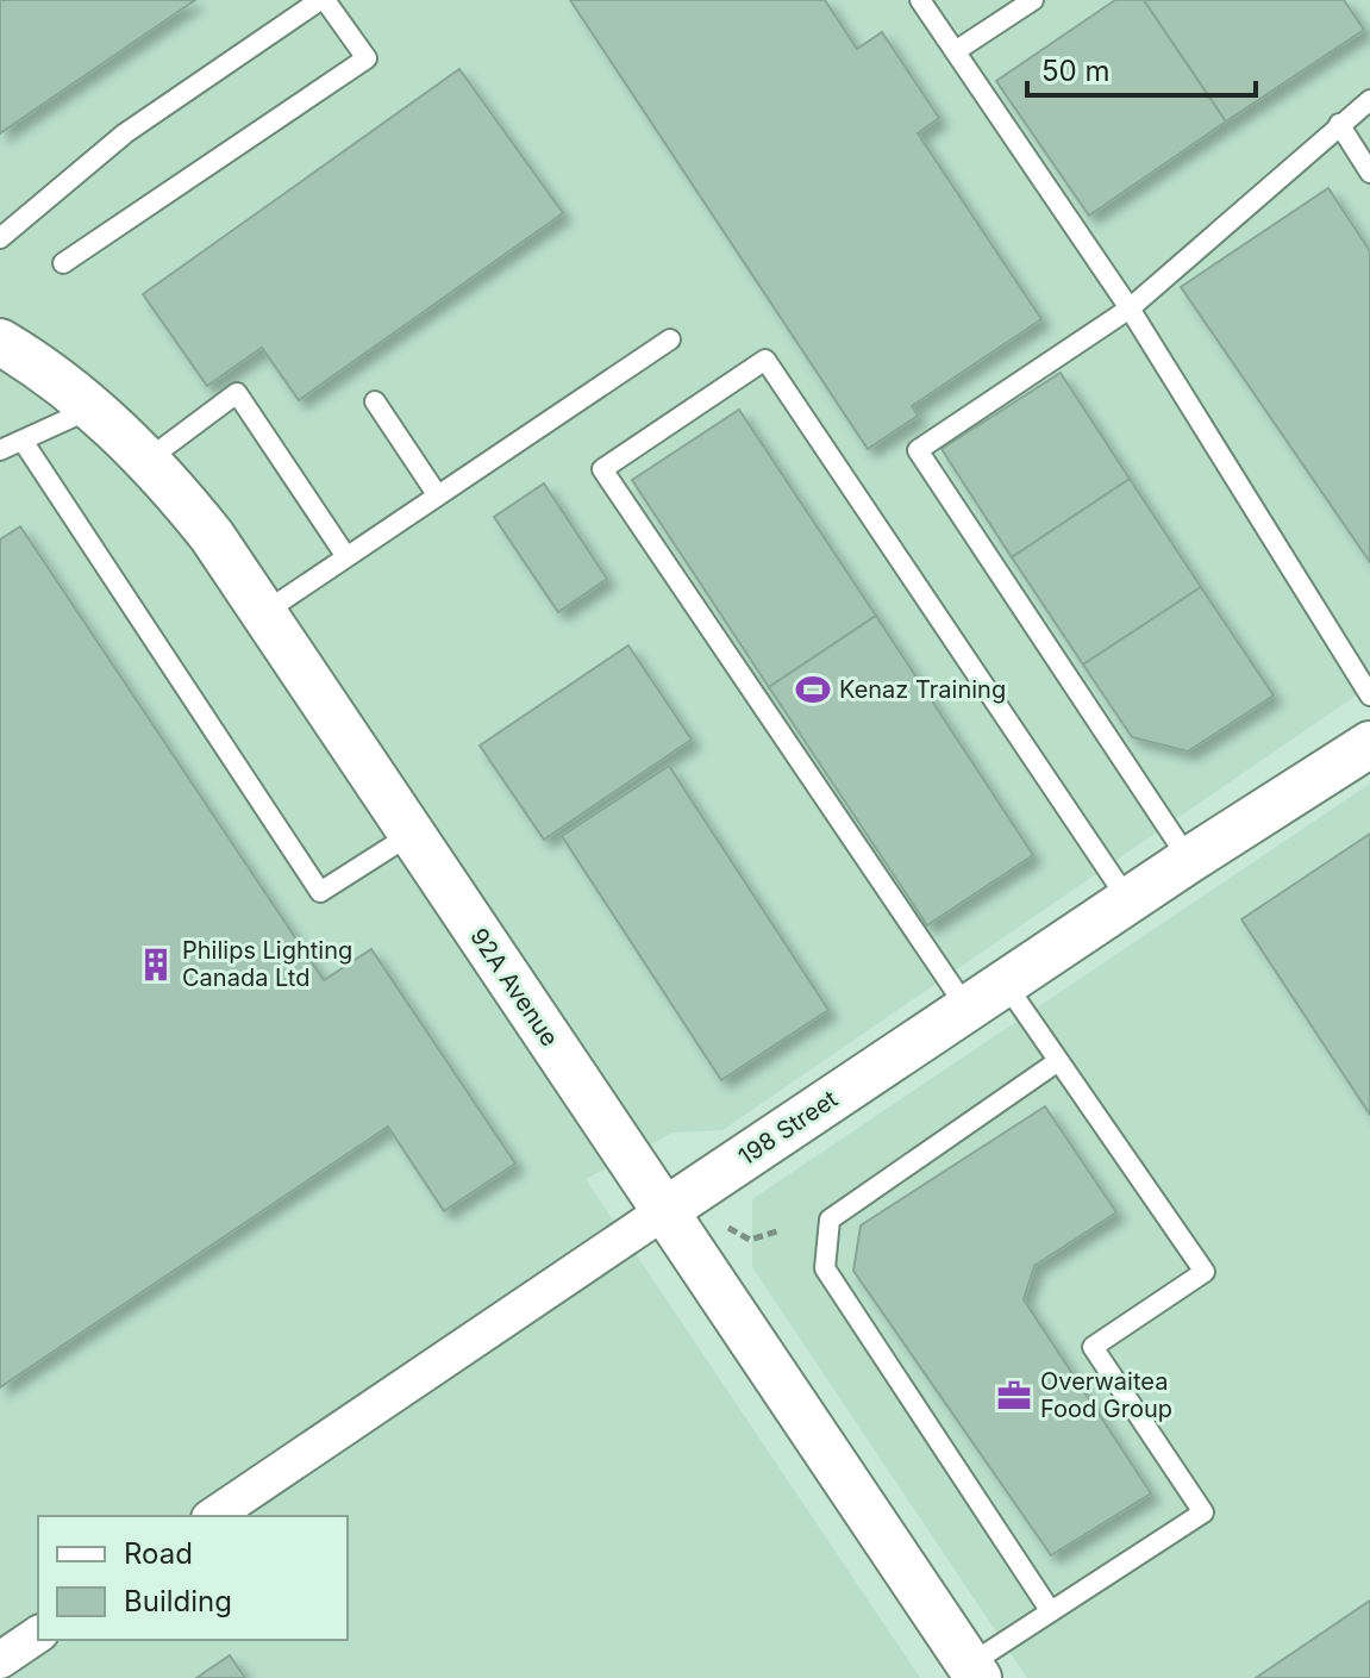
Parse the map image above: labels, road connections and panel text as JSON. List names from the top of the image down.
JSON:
{
  "streets": {
    "street": ["92A Avenue", "198 Street"]
  },
  "crossings": [
    ["92A Avenue", "198 Street"]
  ],
  "places": {
    "sports": ["Kenaz Training"],
    "building": ["Philips Lighting Canada Ltd"],
    "office": ["Overwaitea Food Group"]
  },
  "legend": ["Road", "Building"],
  "scale_bar": "50 m"
}
